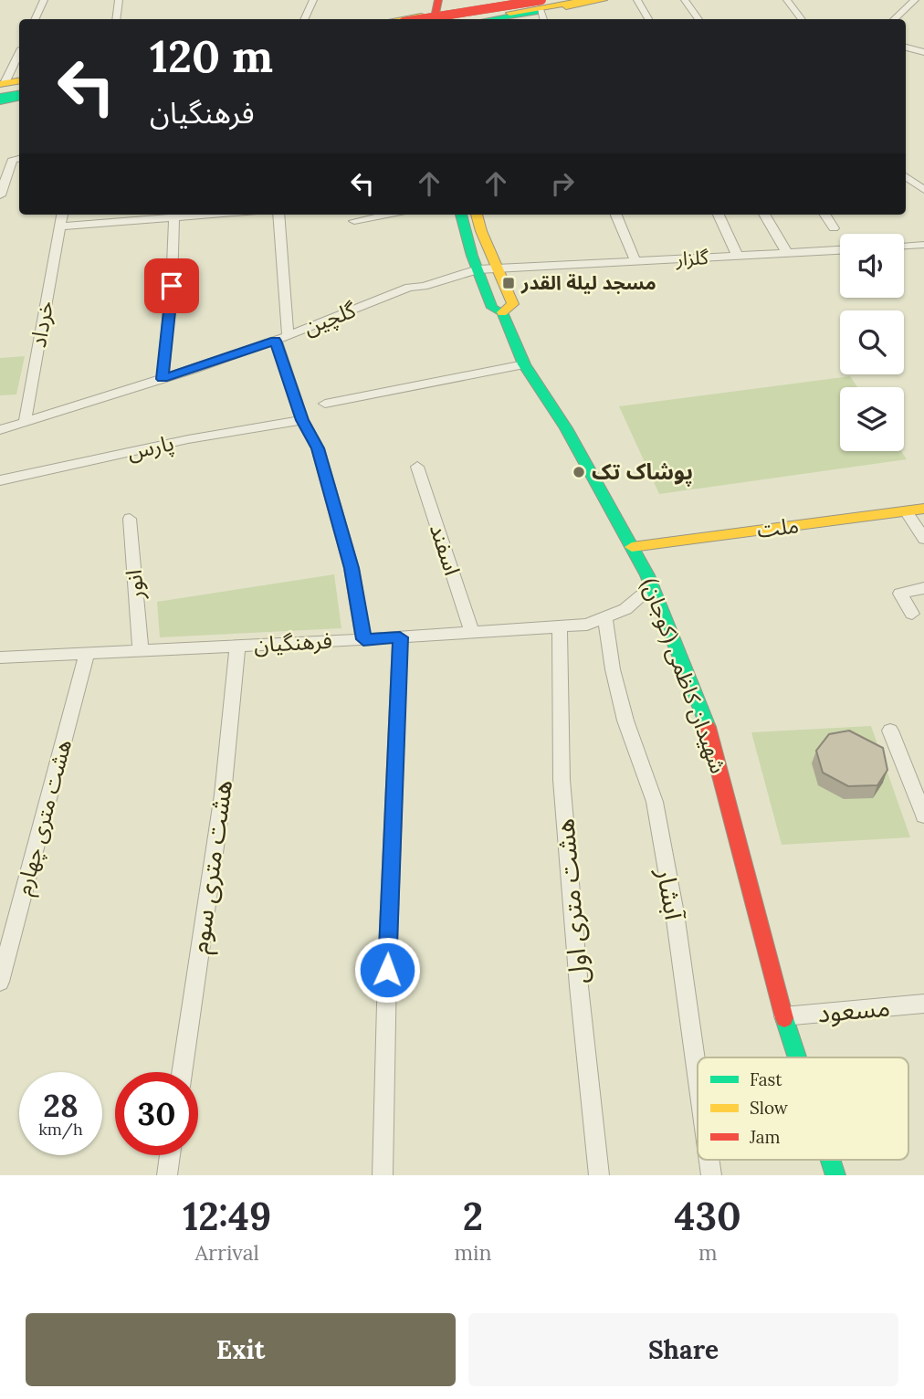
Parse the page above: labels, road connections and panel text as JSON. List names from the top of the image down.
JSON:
{
  "streets": {
    "main road": ["ملت", "شهیدان کاظمی (کوجان)"],
    "street": [
      "گلزار",
      "گلچین",
      "خرداد",
      "پارس",
      "اسفند",
      "انور",
      "فرهنگیان",
      "هشت متری چهارم",
      "هشت متری سوم",
      "آبشار",
      "هشت متری اول",
      "مسعود"
    ]
  },
  "crossings": [
    ["گلزار", "گلچین"],
    ["گلزار", "شهیدان کاظمی (کوجان)"],
    ["گلچین", "خرداد"],
    ["گلچین", "شهیدان کاظمی (کوجان)"],
    ["ملت", "شهیدان کاظمی (کوجان)"],
    ["اسفند", "فرهنگیان"],
    ["انور", "فرهنگیان"],
    ["فرهنگیان", "شهیدان کاظمی (کوجان)"],
    ["فرهنگیان", "هشت متری چهارم"],
    ["فرهنگیان", "هشت متری سوم"],
    ["فرهنگیان", "آبشار"],
    ["فرهنگیان", "هشت متری اول"],
    ["شهیدان کاظمی (کوجان)", "مسعود"]
  ],
  "places": {
    "transit": ["مسجد لیلة القدر"],
    "other": ["پوشاک تک"]
  },
  "legend": ["Fast", "Slow", "Jam"],
  "page": {
    "turn": ["120 m", "فرهنگیان"],
    "speed": "28 km/h",
    "limit": "30",
    "eta": [
      "12:49",
      "Arrival",
      "2",
      "min",
      "430",
      "m"
    ],
    "buttons": ["Exit", "Share"]
  }
}
